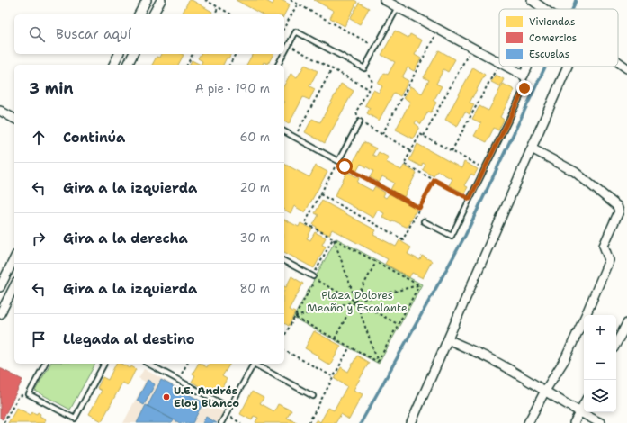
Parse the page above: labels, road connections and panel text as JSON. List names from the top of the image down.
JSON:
{
  "parks": ["Plaza Dolores Meaño y Escalante"],
  "places": ["U.E. Andrés Eloy Blanco"],
  "legend": ["Viviendas", "Comercios", "Escuelas"],
  "page": {
    "search": "Buscar aquí",
    "heading": ["3 min", "A pie · 190 m"],
    "list": [
      ["Continúa", "60 m"],
      ["Gira a la izquierda", "20 m"],
      ["Gira a la derecha", "30 m"],
      ["Gira a la izquierda", "80 m"],
      "Llegada al destino"
    ],
    "map_buttons": ["+", "−"]
  }
}
